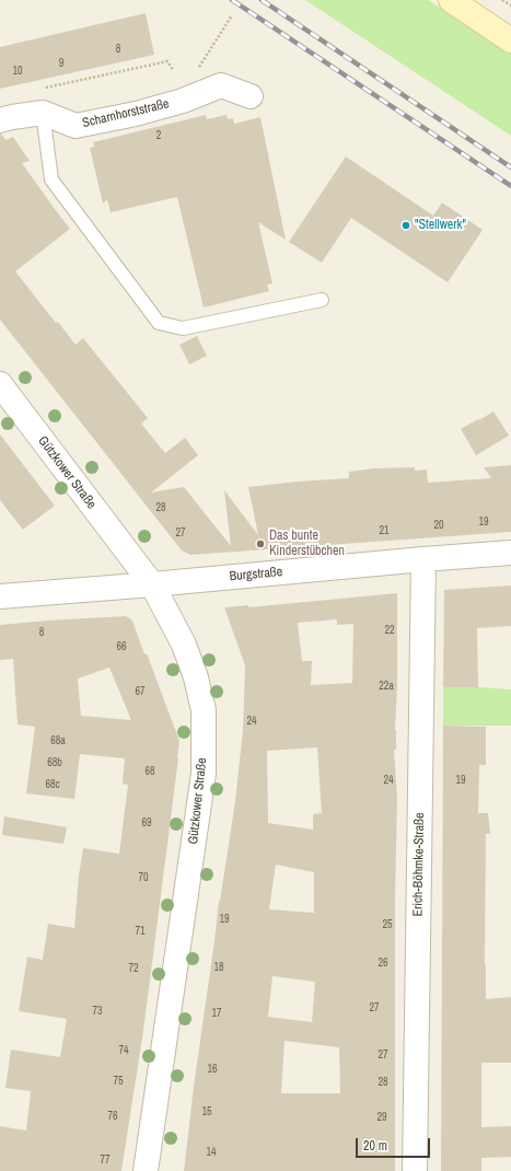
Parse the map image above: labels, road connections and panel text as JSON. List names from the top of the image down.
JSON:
{
  "streets": {
    "street": [
      "Scharnhorststraße",
      "Gützkower Straße",
      "Burgstraße",
      "Erich-Böhmke-Straße"
    ]
  },
  "crossings": [
    ["Gützkower Straße", "Burgstraße"],
    ["Burgstraße", "Erich-Böhmke-Straße"]
  ],
  "places": ["\"Stellwerk\"", "Das bunte Kinderstübchen"],
  "house_numbers": [
    "8",
    "9",
    "10",
    "2",
    "28",
    "19",
    "20",
    "21",
    "27",
    "22",
    "8",
    "66",
    "22a",
    "67",
    "24",
    "68a",
    "68b",
    "68",
    "24",
    "19",
    "68c",
    "69",
    "70",
    "19",
    "25",
    "71",
    "26",
    "18",
    "72",
    "27",
    "73",
    "17",
    "74",
    "27",
    "16",
    "75",
    "28",
    "15",
    "76",
    "29",
    "14",
    "77"
  ],
  "scale_bar": "20 m"
}
